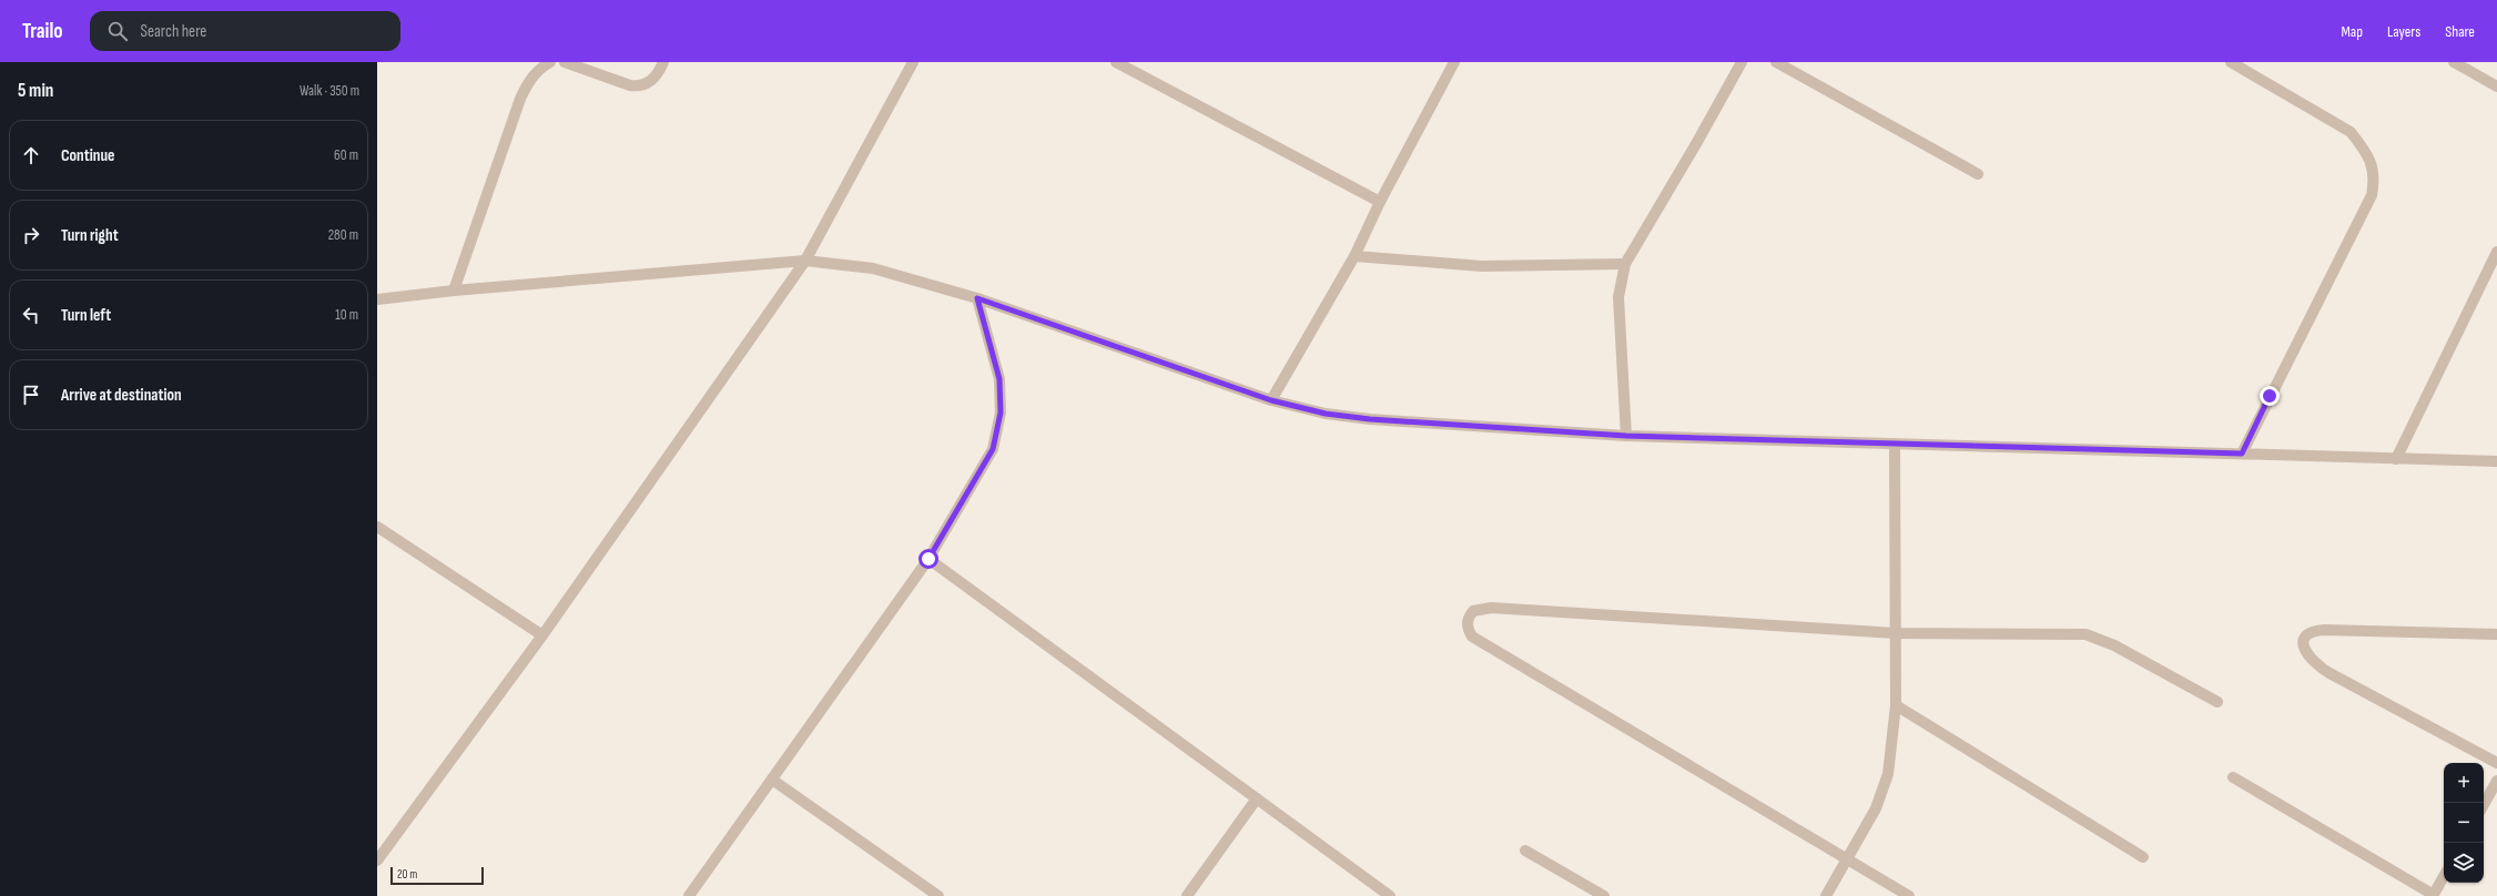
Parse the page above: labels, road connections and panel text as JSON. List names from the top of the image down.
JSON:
{
  "scale_bar": "20 m",
  "page": {
    "header": "Trailo",
    "search": "Search here",
    "nav": ["Map", "Layers", "Share"],
    "heading": ["5 min", "Walk · 350 m"],
    "list": [
      ["Continue", "60 m"],
      ["Turn right", "280 m"],
      ["Turn left", "10 m"],
      "Arrive at destination"
    ],
    "map_buttons": ["+", "−"],
    "scale": "20 m"
  }
}
